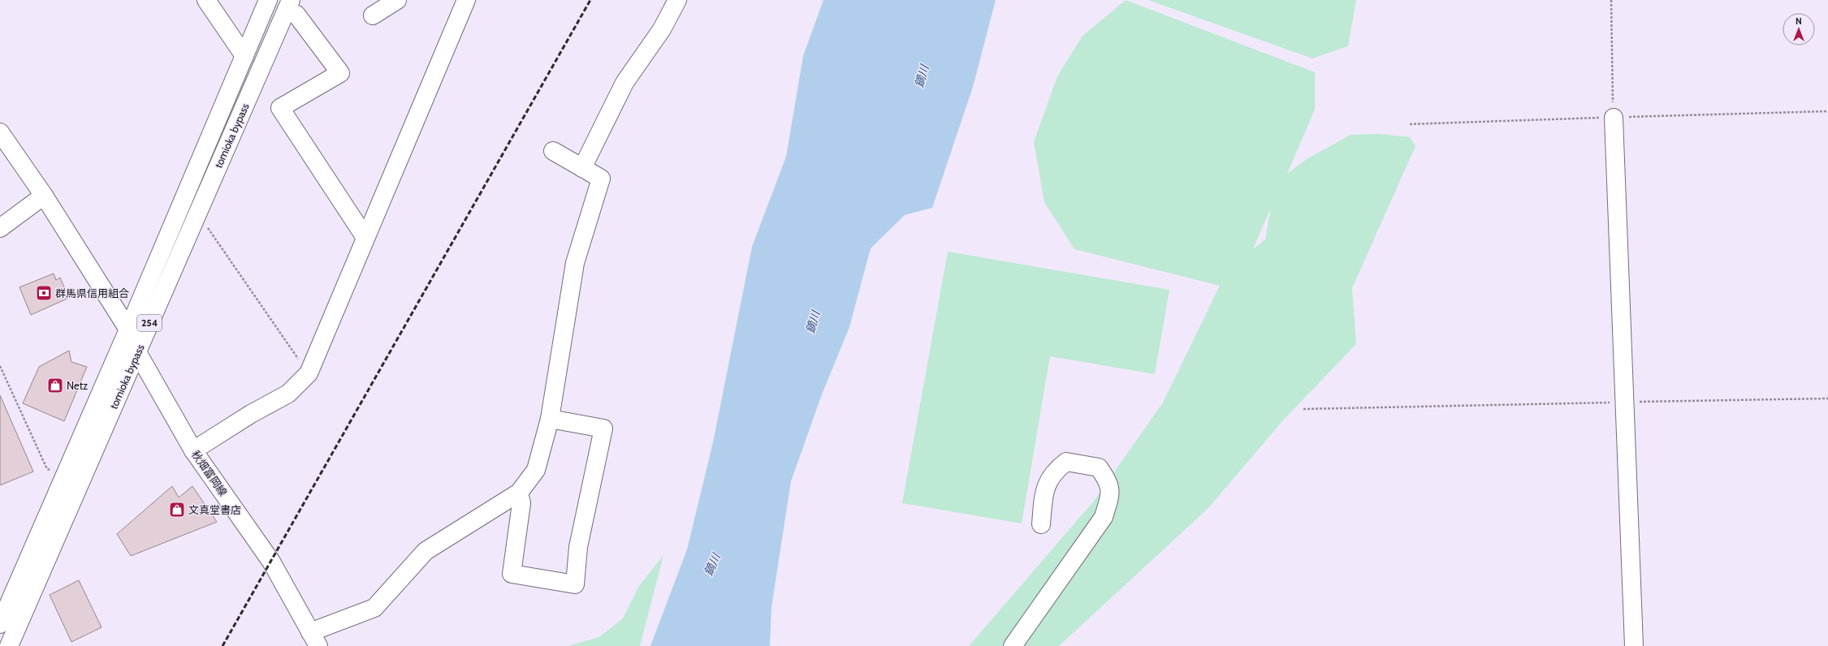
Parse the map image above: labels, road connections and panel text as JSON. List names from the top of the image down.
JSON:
{
  "streets": {
    "main road": ["tomioka bypass", "254", "秋畑富岡線"]
  },
  "crossings": [
    ["tomioka bypass", "秋畑富岡線"]
  ],
  "water": ["鏑川"],
  "places": {
    "bank": ["群馬県信用組合"],
    "shop": ["Netz", "文真堂書店"]
  },
  "north": "top"
}
